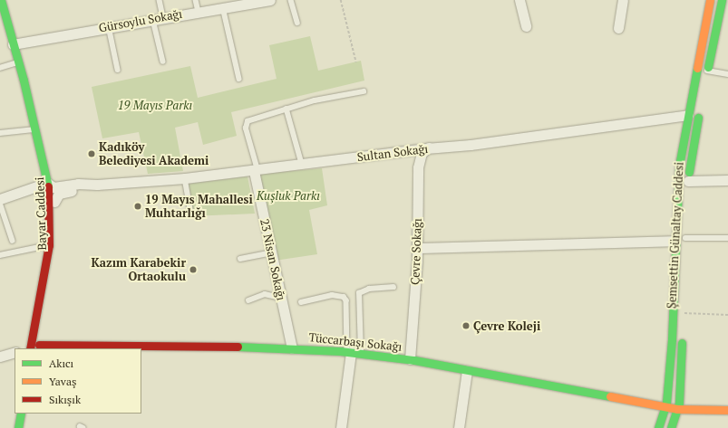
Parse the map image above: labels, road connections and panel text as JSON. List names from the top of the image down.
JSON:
{
  "streets": {
    "main road": ["Bayar Caddesi", "Şemsettin Günaltay Caddesi", "Tüccarbaşı Sokağı"],
    "street": [
      "Gürsoylu Sokağı",
      "Sultan Sokağı",
      "Çevre Sokağı",
      "23 Nisan Sokağı"
    ]
  },
  "crossings": [
    ["Gürsoylu Sokağı", "Bayar Caddesi"],
    ["Sultan Sokağı", "Bayar Caddesi"],
    ["Sultan Sokağı", "Şemsettin Günaltay Caddesi"],
    ["Sultan Sokağı", "Çevre Sokağı"],
    ["Sultan Sokağı", "23 Nisan Sokağı"],
    ["Bayar Caddesi", "Tüccarbaşı Sokağı"],
    ["Şemsettin Günaltay Caddesi", "Tüccarbaşı Sokağı"],
    ["Çevre Sokağı", "Tüccarbaşı Sokağı"],
    ["23 Nisan Sokağı", "Tüccarbaşı Sokağı"]
  ],
  "parks": ["19 Mayıs Parkı", "Kuşluk Parkı"],
  "places": [
    "Kadıköy Belediyesi Akademi",
    "19 Mayıs Mahallesi Muhtarlığı",
    "Kazım Karabekir Ortaokulu",
    "Çevre Koleji"
  ],
  "legend": ["Akıcı", "Yavaş", "Sıkışık"]
}
